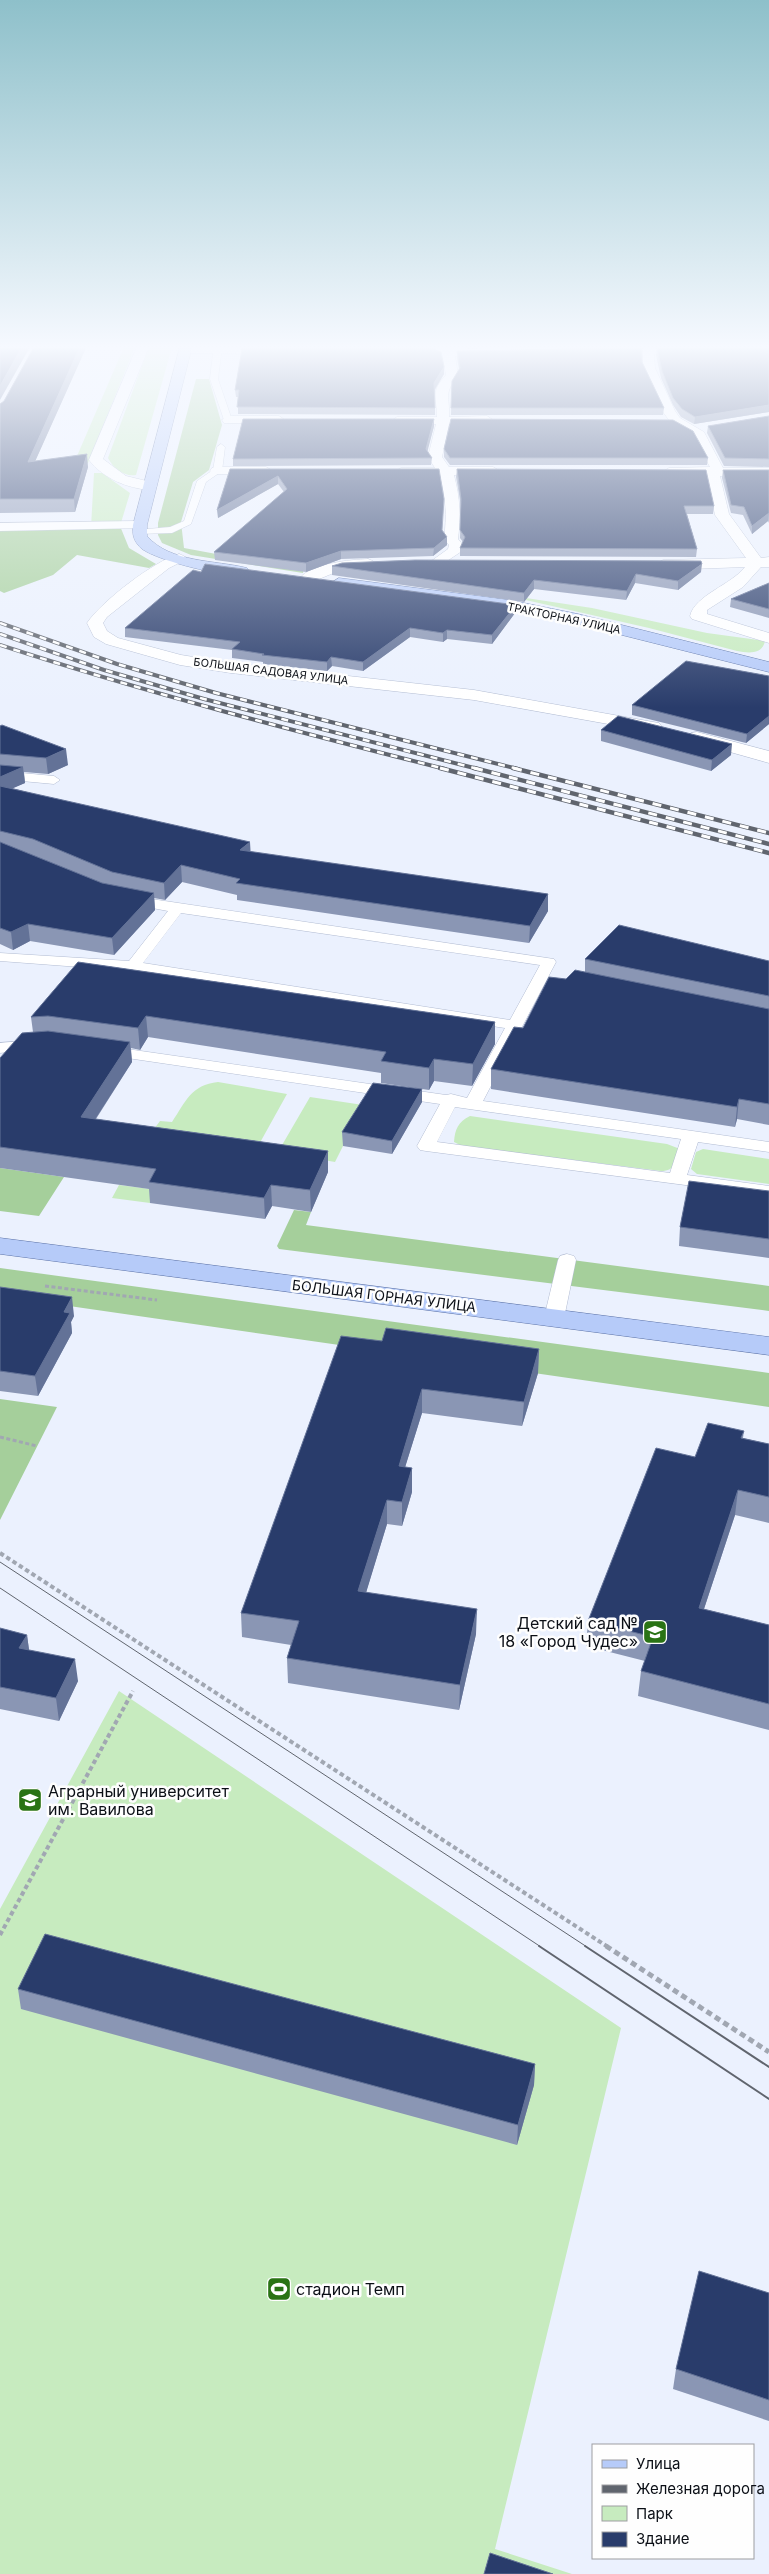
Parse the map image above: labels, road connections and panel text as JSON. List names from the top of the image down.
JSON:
{
  "streets": {
    "main road": ["ТРАКТОРНАЯ УЛИЦА", "БОЛЬШАЯ ГОРНАЯ УЛИЦА"],
    "street": ["БОЛЬШАЯ САДОВАЯ УЛИЦА"]
  },
  "places": {
    "school or university": ["Детский сад № 18 «Город Чудес»", "Аграрный университет им. Вавилова"],
    "sports": ["стадион Темп"]
  },
  "legend": [
    "Улица",
    "Железная дорога",
    "Парк",
    "Здание"
  ]
}
